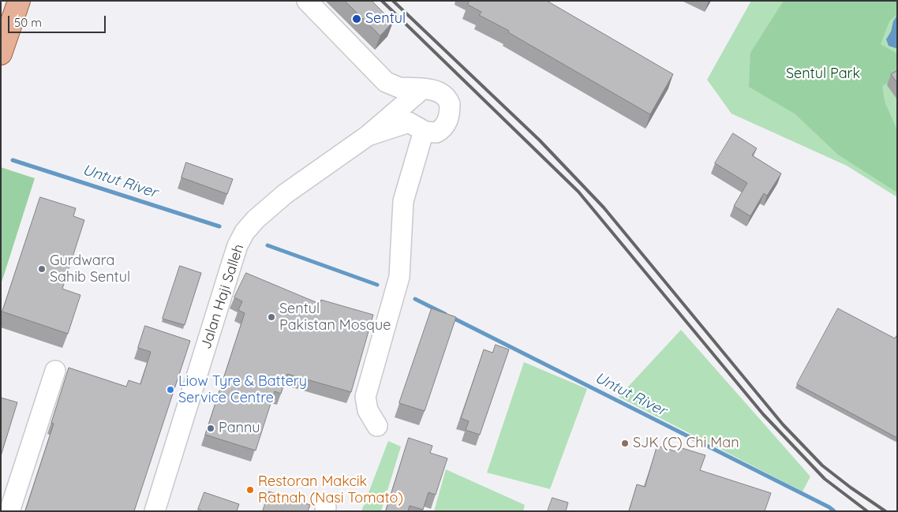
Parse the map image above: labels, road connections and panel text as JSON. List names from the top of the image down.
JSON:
{
  "streets": {
    "street": ["Jalan Haji Salleh"]
  },
  "water": ["Untut River"],
  "parks": ["Sentul Park"],
  "places": [
    "Sentul",
    "Gurdwara Sahib Sentul",
    "Sentul Pakistan Mosque",
    "Liow Tyre & Battery Service Centre",
    "Pannu",
    "SJK (C) Chi Man",
    "Restoran Makcik Ratnah (Nasi Tomato)"
  ],
  "scale_bar": "50 m"
}
